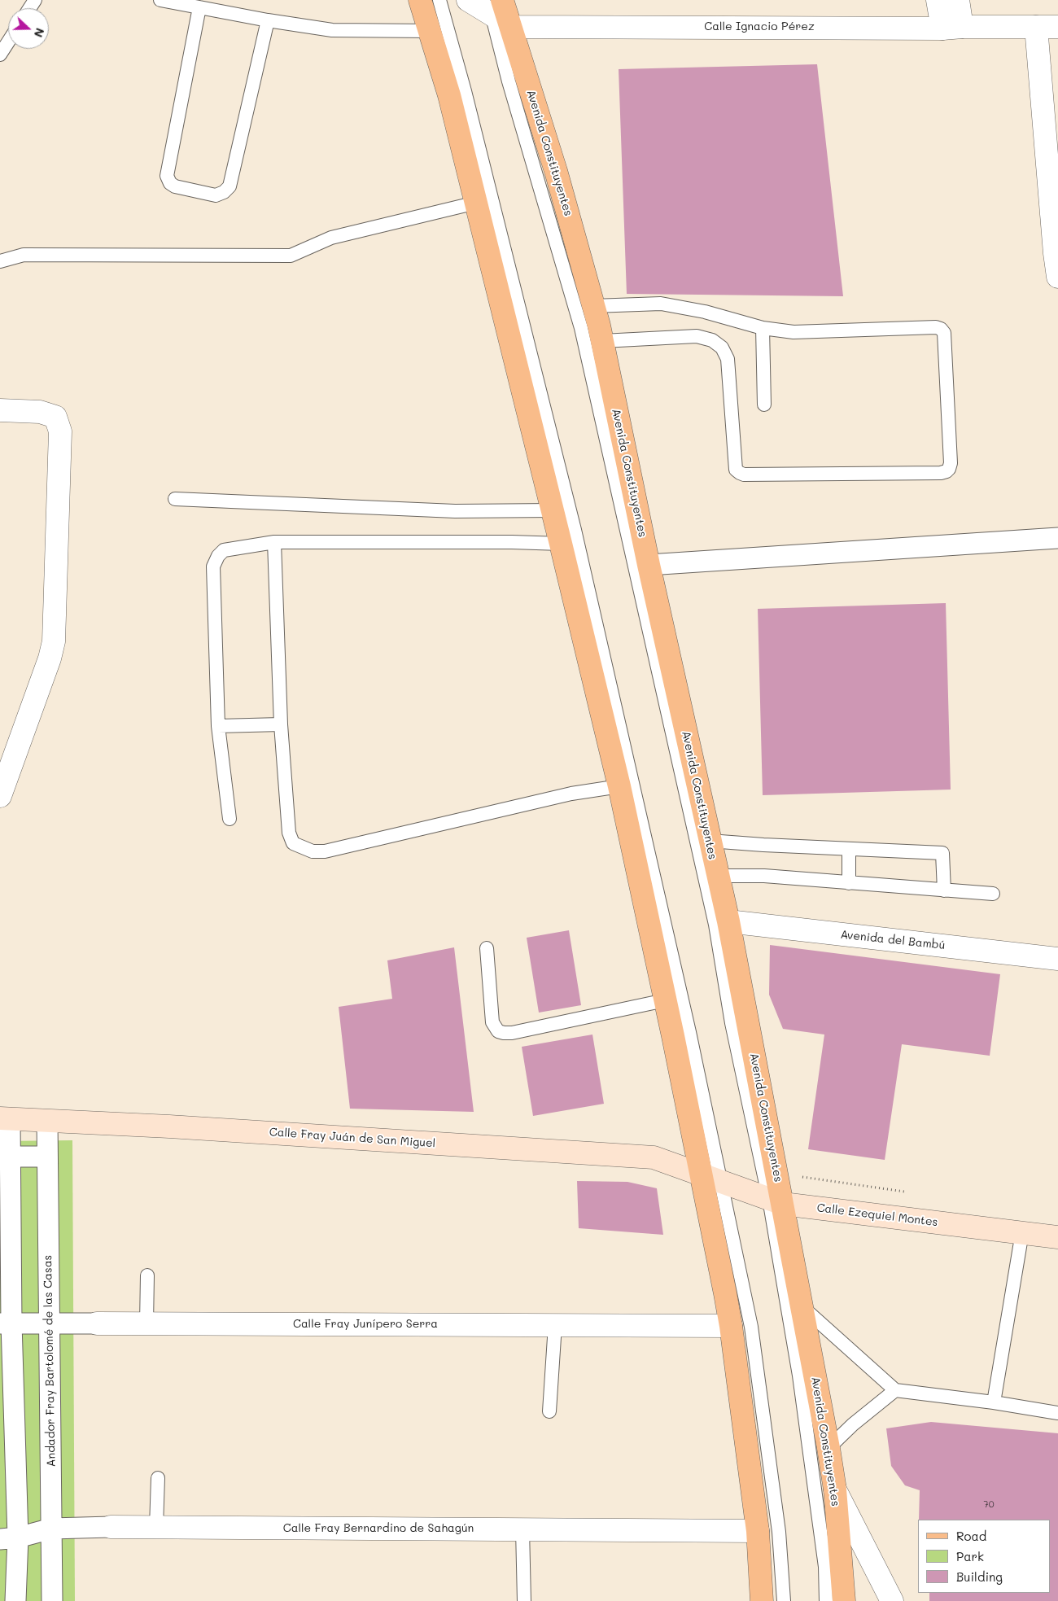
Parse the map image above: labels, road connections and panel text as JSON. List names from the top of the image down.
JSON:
{
  "streets": {
    "main road": ["Avenida Constituyentes", "Calle Fray Juán de San Miguel", "Calle Ezequiel Montes"],
    "street": [
      "Calle Ignacio Pérez",
      "Avenida del Bambú",
      "Calle Fray Junípero Serra",
      "Andador Fray Bartolomé de las Casas",
      "Calle Fray Bernardino de Sahagún"
    ]
  },
  "crossings": [
    ["Calle Ignacio Pérez", "Avenida Constituyentes"],
    ["Avenida Constituyentes", "Avenida del Bambú"],
    ["Avenida Constituyentes", "Calle Ezequiel Montes"],
    ["Calle Fray Juán de San Miguel", "Calle Ezequiel Montes"],
    ["Calle Fray Juán de San Miguel", "Andador Fray Bartolomé de las Casas"],
    ["Calle Fray Junípero Serra", "Andador Fray Bartolomé de las Casas"],
    ["Andador Fray Bartolomé de las Casas", "Calle Fray Bernardino de Sahagún"]
  ],
  "house_numbers": ["70"],
  "legend": ["Road", "Park", "Building"],
  "north": "right"
}
